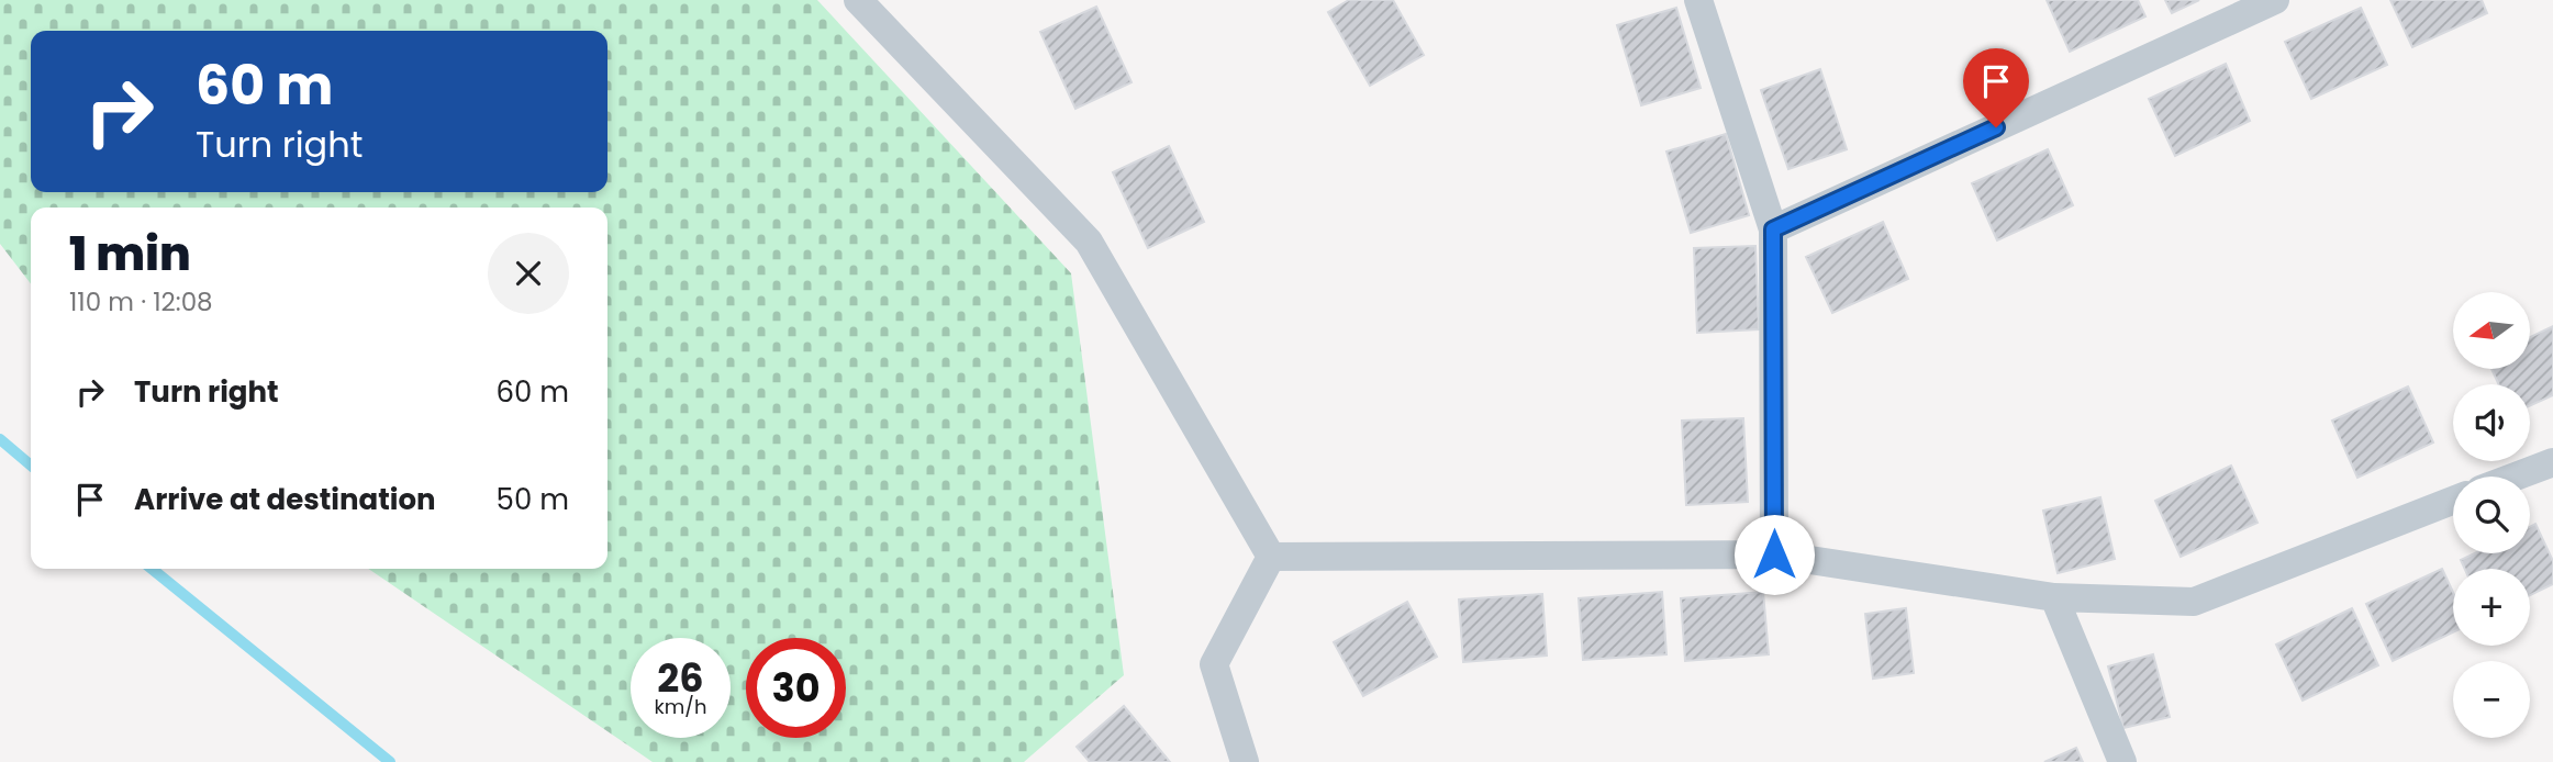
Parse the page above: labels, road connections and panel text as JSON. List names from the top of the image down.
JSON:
{
  "north": "left",
  "page": {
    "turn": ["60 m", "Turn right"],
    "heading": ["1 min", "110 m · 12:08"],
    "map_buttons": ["+", "−"],
    "list": [
      {
        "name": "Turn right",
        "value": "60 m"
      },
      {
        "name": "Arrive at destination",
        "value": "50 m"
      }
    ],
    "speed": "26 km/h",
    "limit": "30"
  }
}
